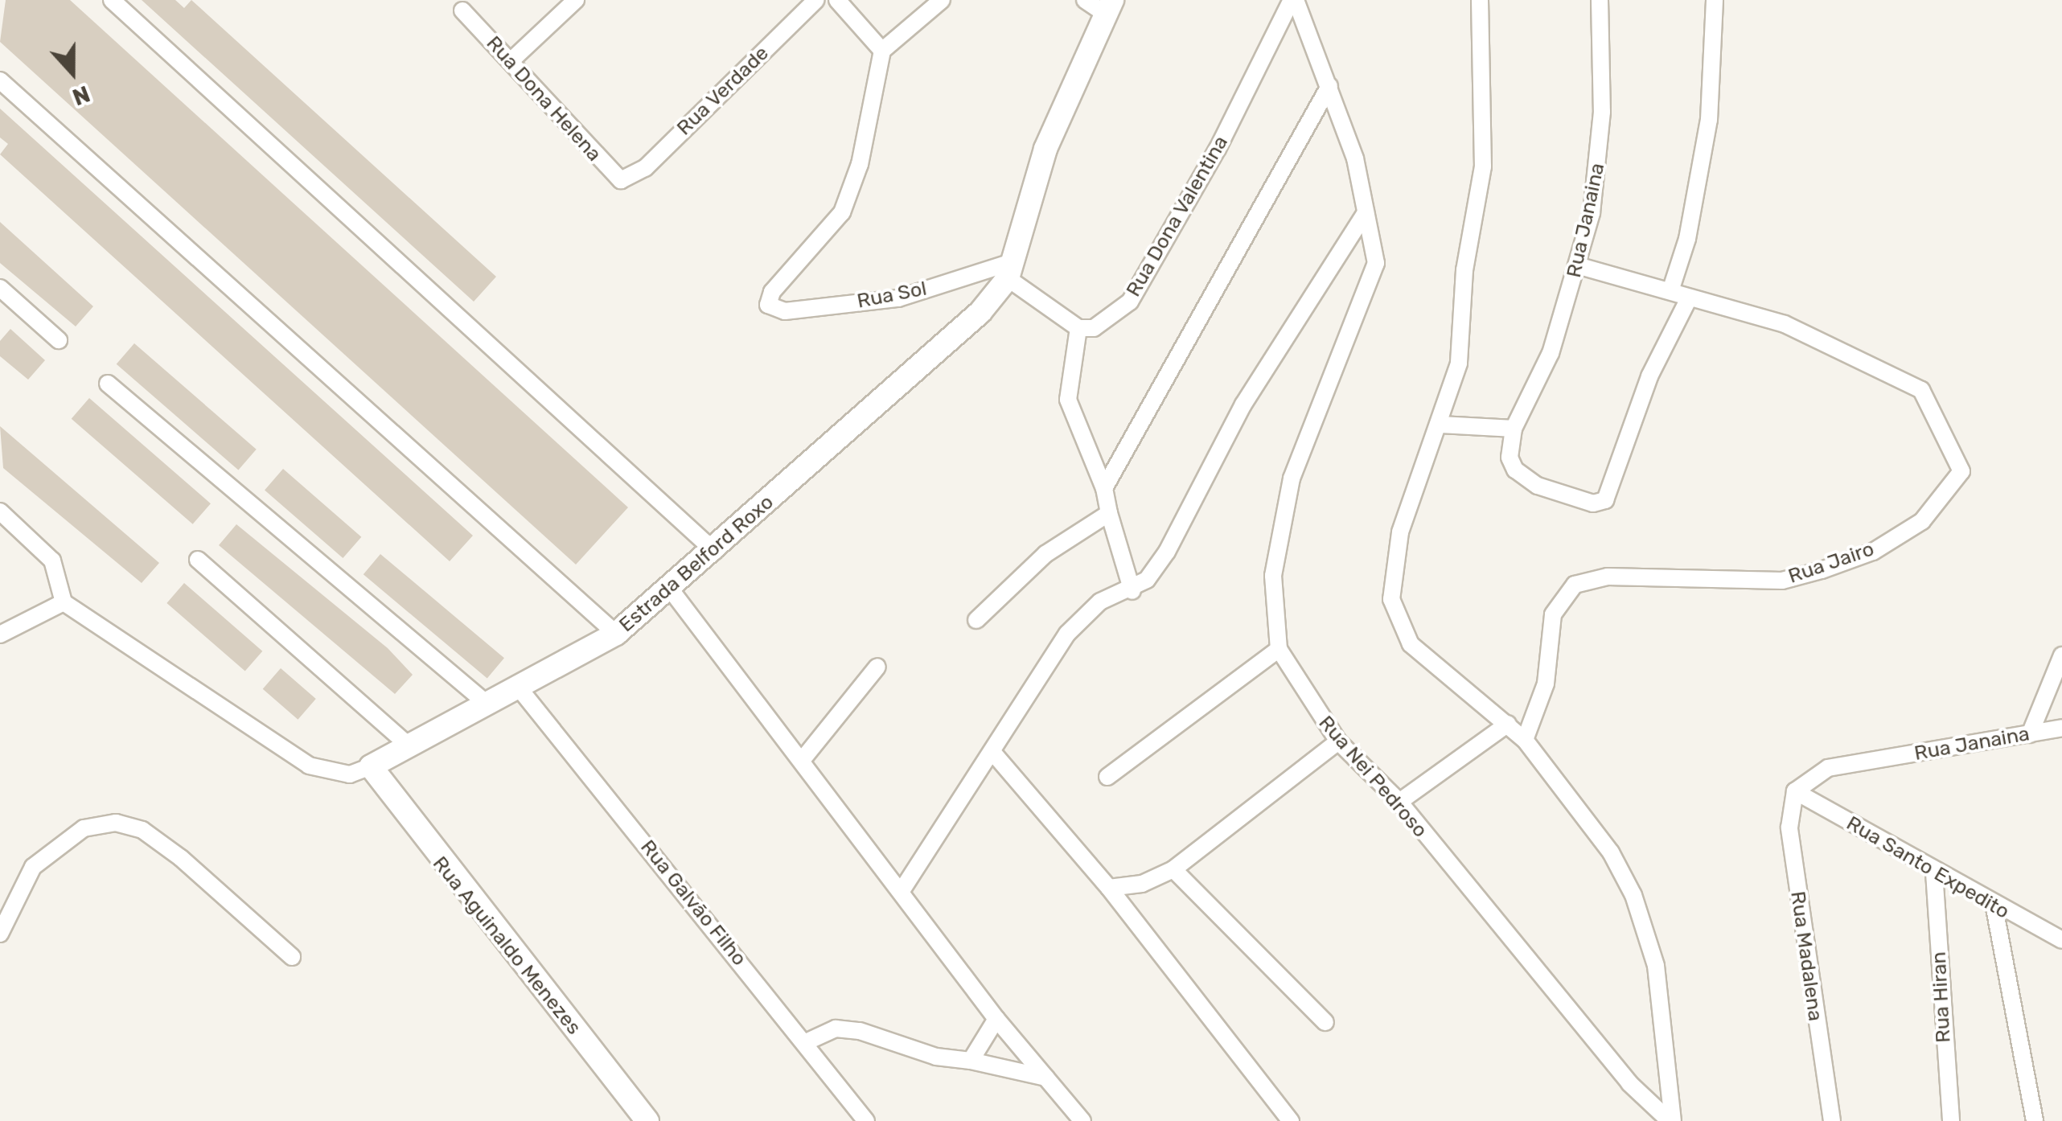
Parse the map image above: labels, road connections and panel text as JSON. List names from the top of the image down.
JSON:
{
  "streets": {
    "street": [
      "Rua Verdade",
      "Rua Dona Helena",
      "Rua Dona Valentina",
      "Rua Janaina",
      "Rua Sol",
      "Rua Jairo",
      "Estrada Belford Roxo",
      "Rua Nei Pedroso",
      "Rua Santo Expedito",
      "Rua Galvão Filho",
      "Rua Aguinaldo Menezes",
      "Rua Madalena",
      "Rua Hiran"
    ]
  },
  "crossings": [
    ["Rua Verdade", "Rua Dona Helena"],
    ["Rua Dona Valentina", "Rua Nei Pedroso"],
    ["Rua Janaina", "Rua Jairo"],
    ["Rua Janaina", "Rua Santo Expedito"],
    ["Rua Janaina", "Rua Madalena"],
    ["Rua Sol", "Estrada Belford Roxo"],
    ["Rua Jairo", "Rua Nei Pedroso"],
    ["Estrada Belford Roxo", "Rua Galvão Filho"],
    ["Estrada Belford Roxo", "Rua Aguinaldo Menezes"],
    ["Rua Santo Expedito", "Rua Madalena"],
    ["Rua Santo Expedito", "Rua Hiran"]
  ],
  "north": "bottom"
}
